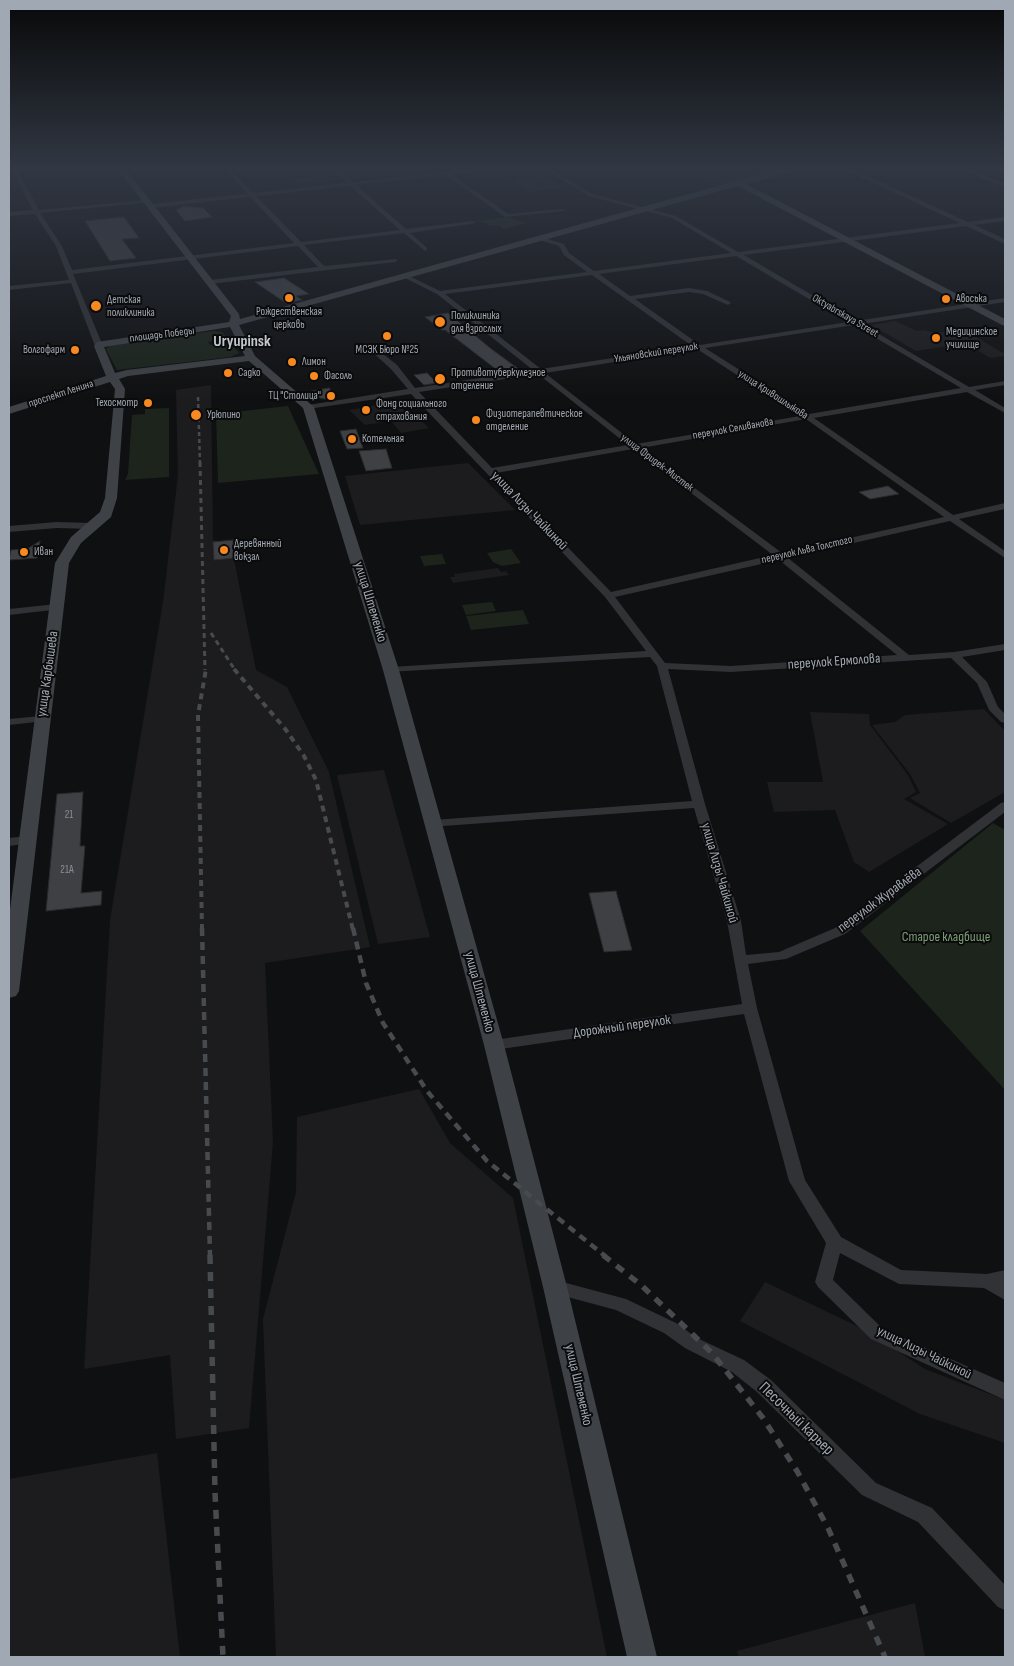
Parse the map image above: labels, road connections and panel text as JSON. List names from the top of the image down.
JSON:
{
  "streets": {
    "main road": [
      "площадь Победы",
      "проспект Ленина",
      "улица Штеменко",
      "улица Карбышева"
    ],
    "street": [
      "Oktyabrskaya Street",
      "Ульяновский переулок",
      "улица Кривошлыкова",
      "переулок Селиванова",
      "улица Фридек-Мистек",
      "улица Лизы Чайкиной",
      "переулок Льва Толстого",
      "переулок Ермолова",
      "переулок Журавлёва",
      "Дорожный переулок",
      "Песочный карьер"
    ]
  },
  "crossings": [
    ["Oktyabrskaya Street", "Ульяновский переулок"],
    ["Oktyabrskaya Street", "переулок Селиванова"],
    ["Ульяновский переулок", "улица Кривошлыкова"],
    ["Ульяновский переулок", "улица Фридек-Мистек"],
    ["Ульяновский переулок", "улица Лизы Чайкиной"],
    ["Ульяновский переулок", "улица Штеменко"],
    ["проспект Ленина", "улица Карбышева"],
    ["улица Кривошлыкова", "переулок Селиванова"],
    ["улица Кривошлыкова", "переулок Льва Толстого"],
    ["переулок Селиванова", "улица Фридек-Мистек"],
    ["переулок Селиванова", "улица Лизы Чайкиной"],
    ["улица Фридек-Мистек", "переулок Льва Толстого"],
    ["улица Фридек-Мистек", "переулок Ермолова"],
    ["улица Лизы Чайкиной", "переулок Льва Толстого"],
    ["улица Лизы Чайкиной", "переулок Ермолова"],
    ["улица Лизы Чайкиной", "переулок Журавлёва"],
    ["улица Лизы Чайкиной", "Дорожный переулок"],
    ["улица Штеменко", "Дорожный переулок"],
    ["улица Штеменко", "Песочный карьер"]
  ],
  "districts": ["Uryupinsk"],
  "parks": ["Старое кладбище"],
  "places": [
    "Рождественская церковь",
    "Авоська",
    "Детская поликлиника",
    "Поликлиника для взрослых",
    "МСЭК Бюро №25",
    "Медицинское училище",
    "Волгофарм",
    "Лимон",
    "Садко",
    "Фасоль",
    "Противотуберкулезное отделение",
    "ТЦ \"Столица\"",
    "Техосмотр",
    "Фонд социального страхования",
    "Урюпино",
    "Физиотерапевтическое отделение",
    "Котельная",
    "Деревянный вокзал",
    "Иван"
  ],
  "house_numbers": ["21", "21А"]
}
